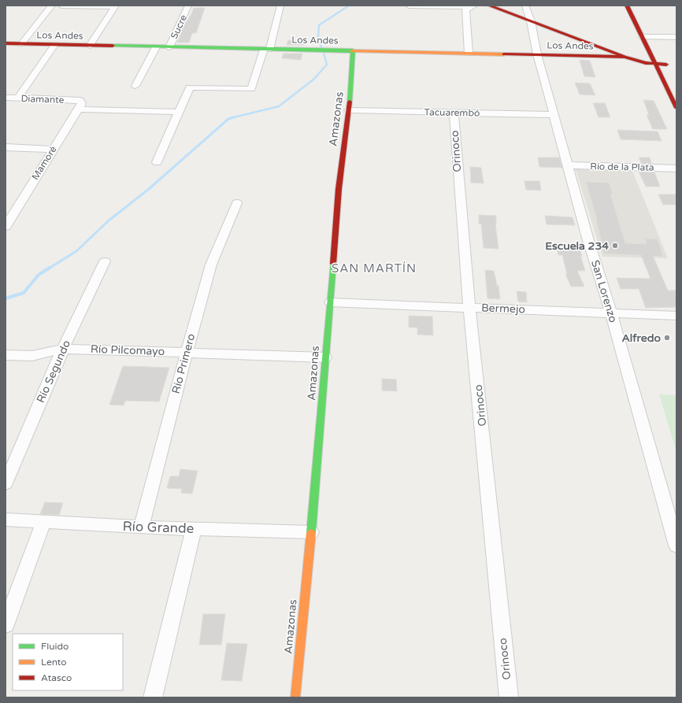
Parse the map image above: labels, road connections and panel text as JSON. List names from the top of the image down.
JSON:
{
  "streets": {
    "main road": ["Los Andes", "Amazonas"],
    "street": [
      "Sucre",
      "Diamante",
      "Tacuarembó",
      "Orinoco",
      "Mamoré",
      "Río de la Plata",
      "San Lorenzo",
      "Bermejo",
      "Río Pilcomayo",
      "Río Primero",
      "Río Segundo",
      "Río Grande"
    ]
  },
  "crossings": [
    ["Sucre", "Los Andes"],
    ["Los Andes", "Amazonas"],
    ["Los Andes", "San Lorenzo"],
    ["Diamante", "Mamoré"],
    ["Tacuarembó", "Amazonas"],
    ["Tacuarembó", "Orinoco"],
    ["Tacuarembó", "San Lorenzo"],
    ["Amazonas", "Bermejo"],
    ["Amazonas", "Río Pilcomayo"],
    ["Amazonas", "Río Grande"],
    ["Orinoco", "Bermejo"],
    ["Río de la Plata", "San Lorenzo"],
    ["San Lorenzo", "Bermejo"],
    ["Río Pilcomayo", "Río Primero"],
    ["Río Pilcomayo", "Río Segundo"],
    ["Río Primero", "Río Grande"]
  ],
  "districts": ["SAN MARTÍN"],
  "places": ["Escuela 234", "Alfredo"],
  "legend": ["Fluido", "Lento", "Atasco"]
}
